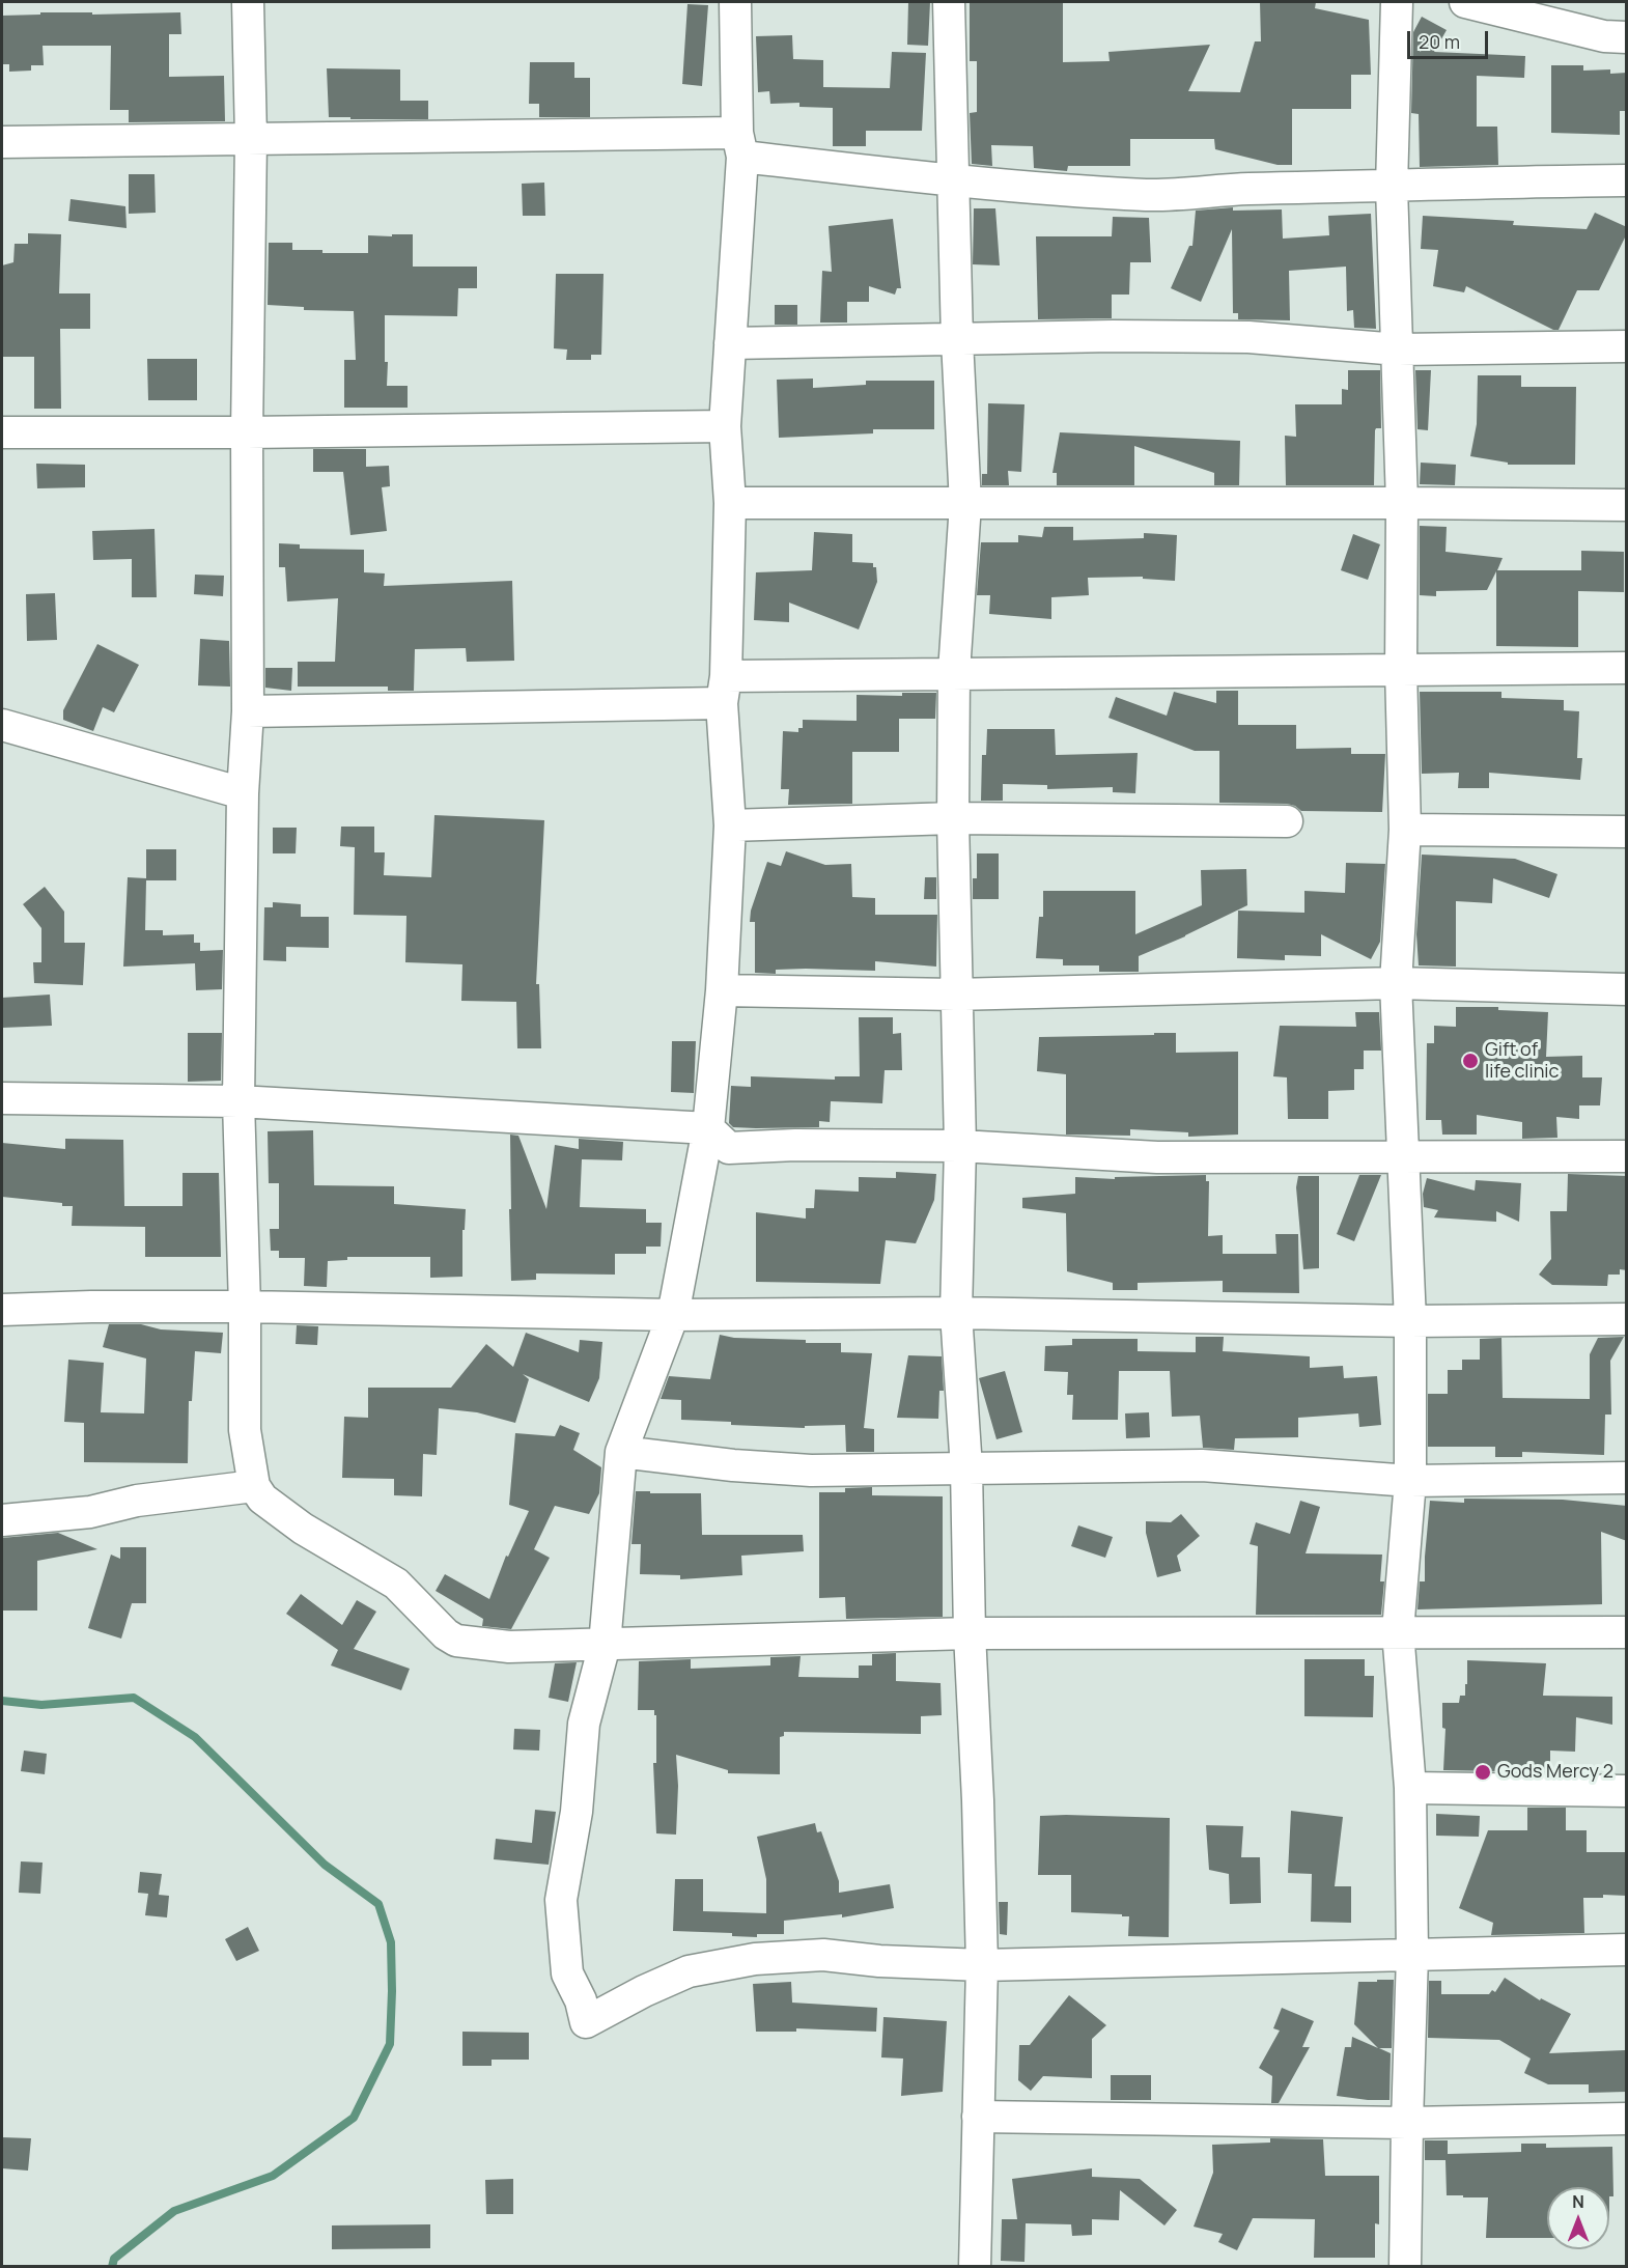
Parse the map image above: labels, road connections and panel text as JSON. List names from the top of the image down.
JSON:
{
  "places": ["Gift of life clinic", "Gods Mercy 2"],
  "scale_bar": "20 m",
  "north": "top"
}
